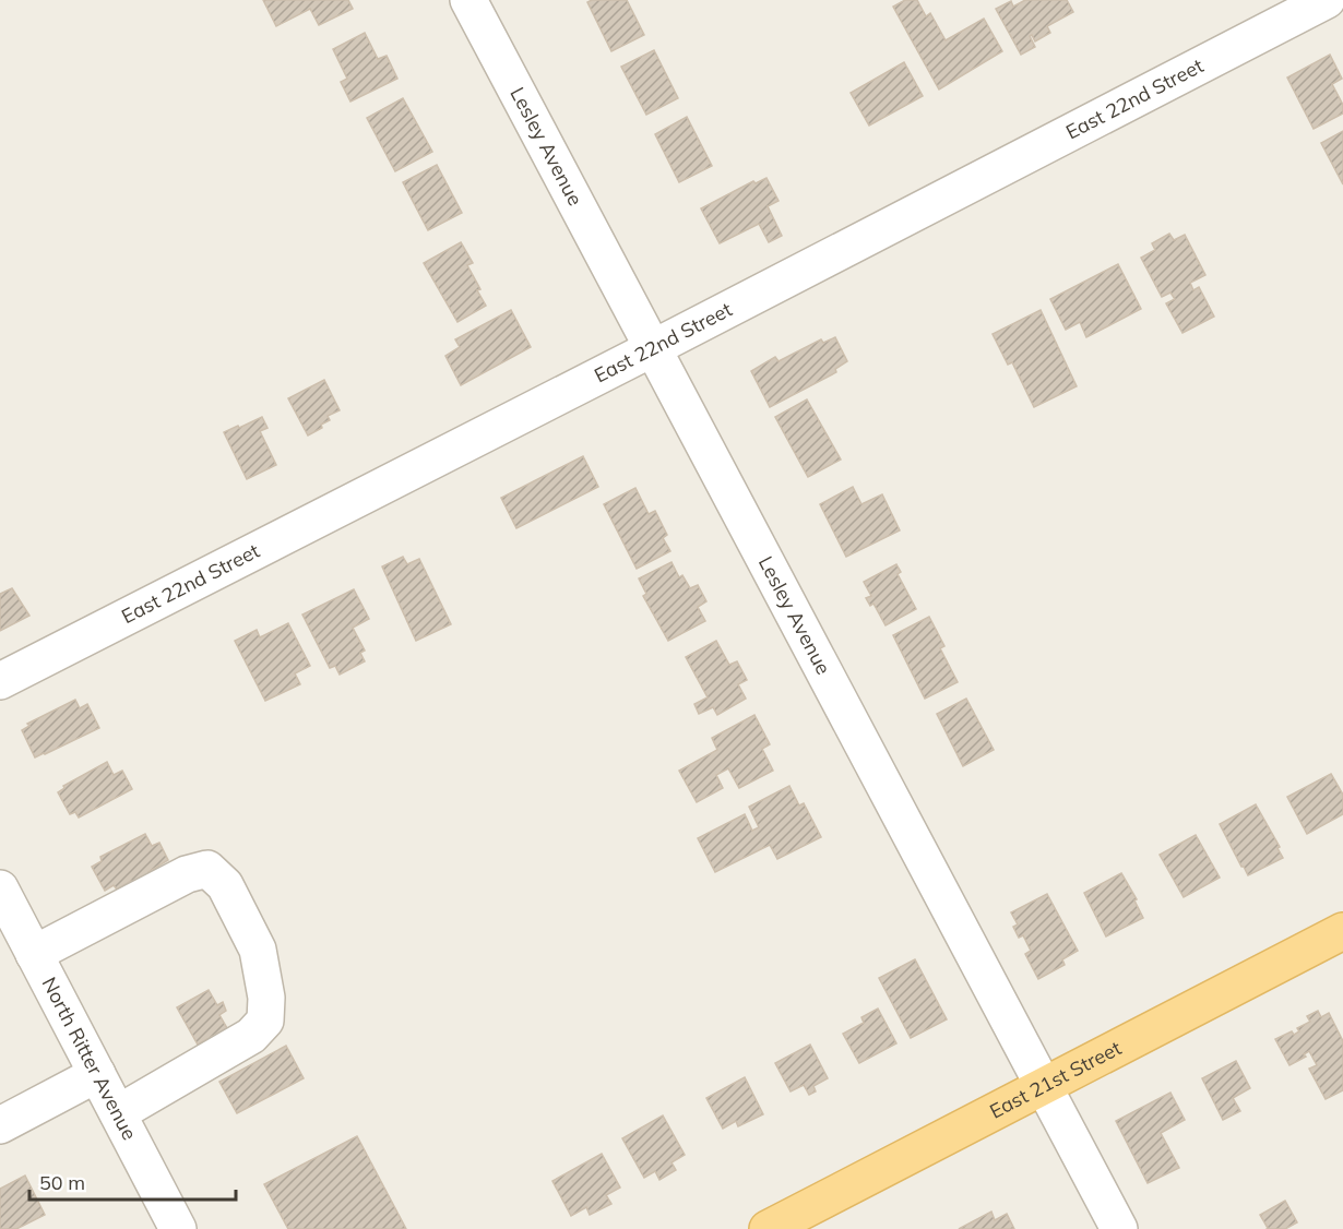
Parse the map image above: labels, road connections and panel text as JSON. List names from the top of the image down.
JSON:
{
  "streets": {
    "main road": ["East 21st Street"],
    "street": ["East 22nd Street", "Lesley Avenue", "North Ritter Avenue"]
  },
  "crossings": [
    ["East 22nd Street", "Lesley Avenue"],
    ["Lesley Avenue", "East 21st Street"]
  ],
  "scale_bar": "50 m"
}
